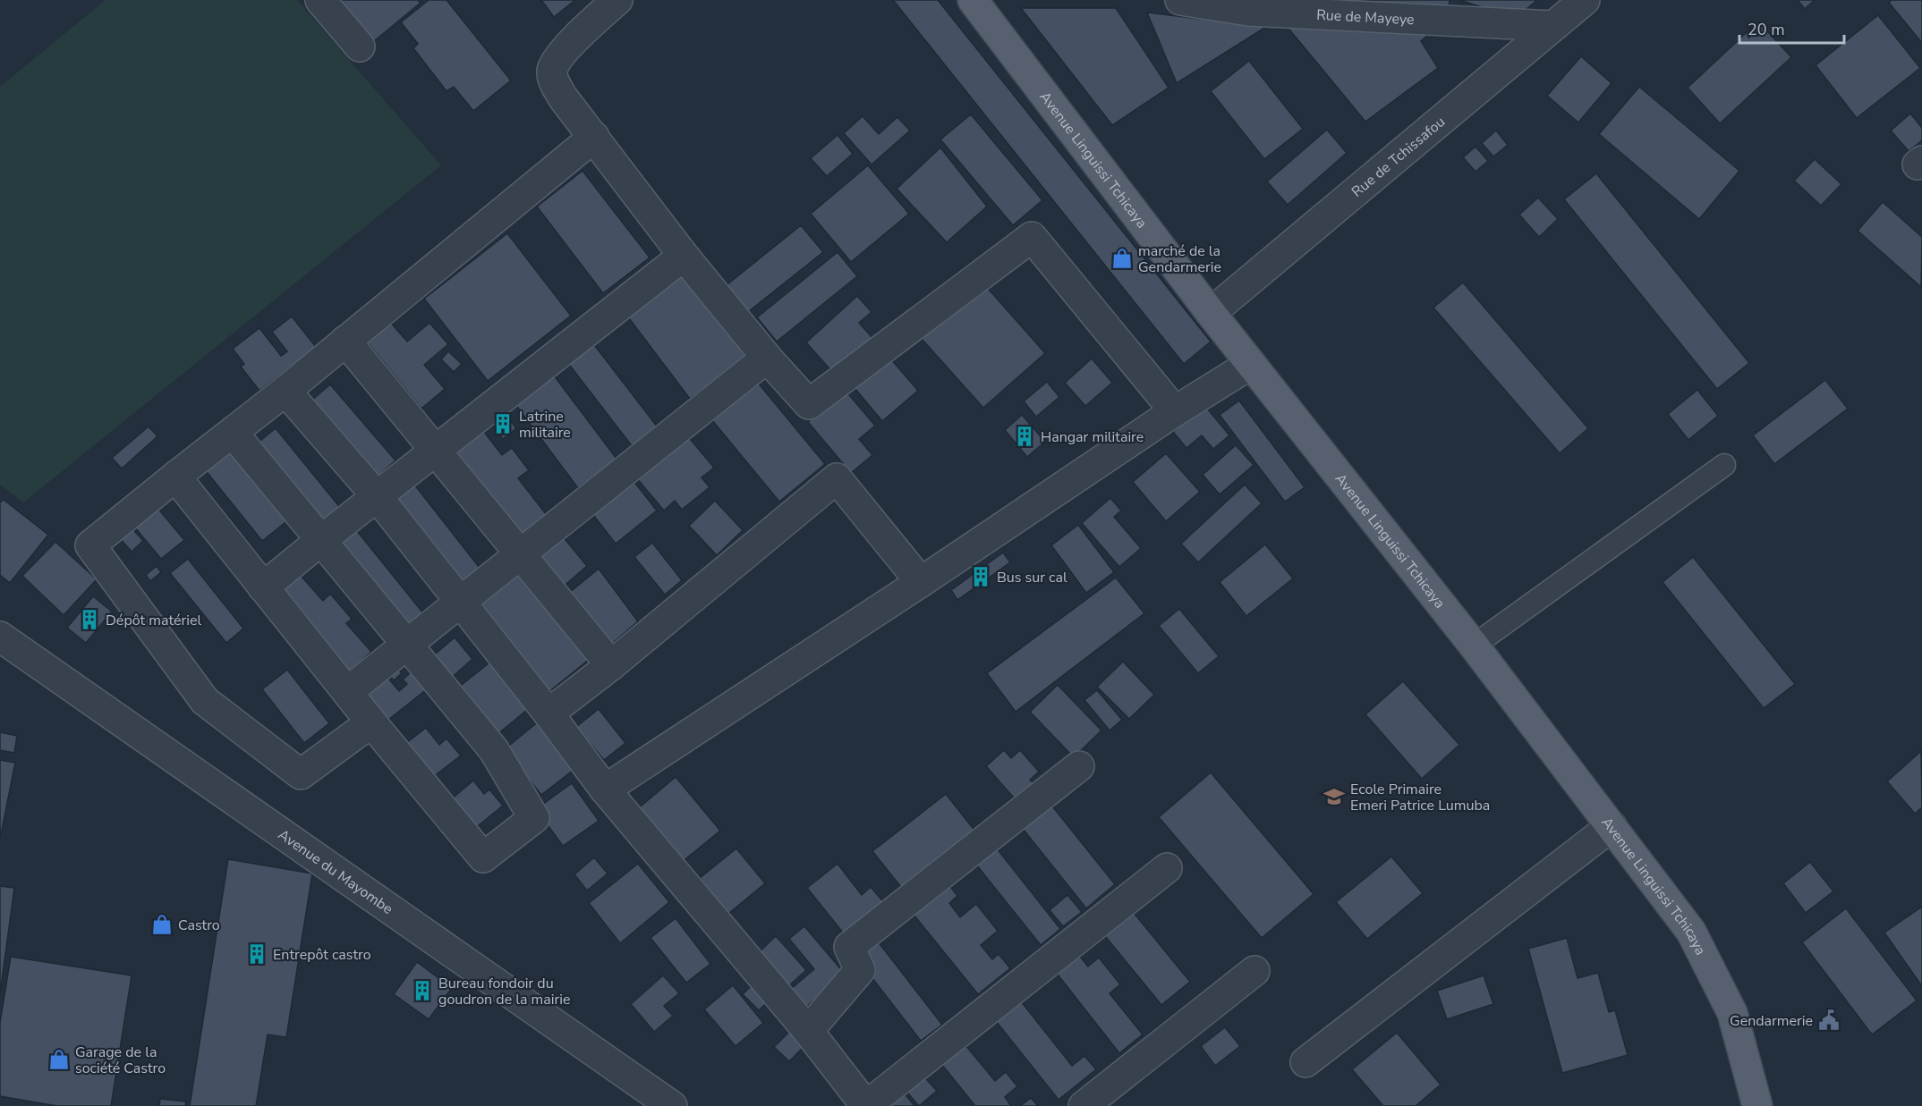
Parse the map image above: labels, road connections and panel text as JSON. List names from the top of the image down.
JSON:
{
  "streets": {
    "main road": ["Avenue Linguissi Tchicaya"],
    "street": ["Rue de Mayeye", "Rue de Tchissafou", "Avenue du Mayombe"]
  },
  "crossings": [
    ["Rue de Mayeye", "Rue de Tchissafou"],
    ["Rue de Tchissafou", "Avenue Linguissi Tchicaya"]
  ],
  "places": {
    "shop": ["marché de la Gendarmerie", "Castro", "Garage de la société Castro"],
    "building": [
      "Latrine militaire",
      "Hangar militaire",
      "Bus sur cal",
      "Dépôt matériel",
      "Entrepôt castro",
      "Bureau fondoir du goudron de la mairie"
    ],
    "school or university": ["Ecole Primaire Emeri Patrice Lumuba"],
    "public building": ["Gendarmerie"]
  },
  "scale_bar": "20 m"
}
